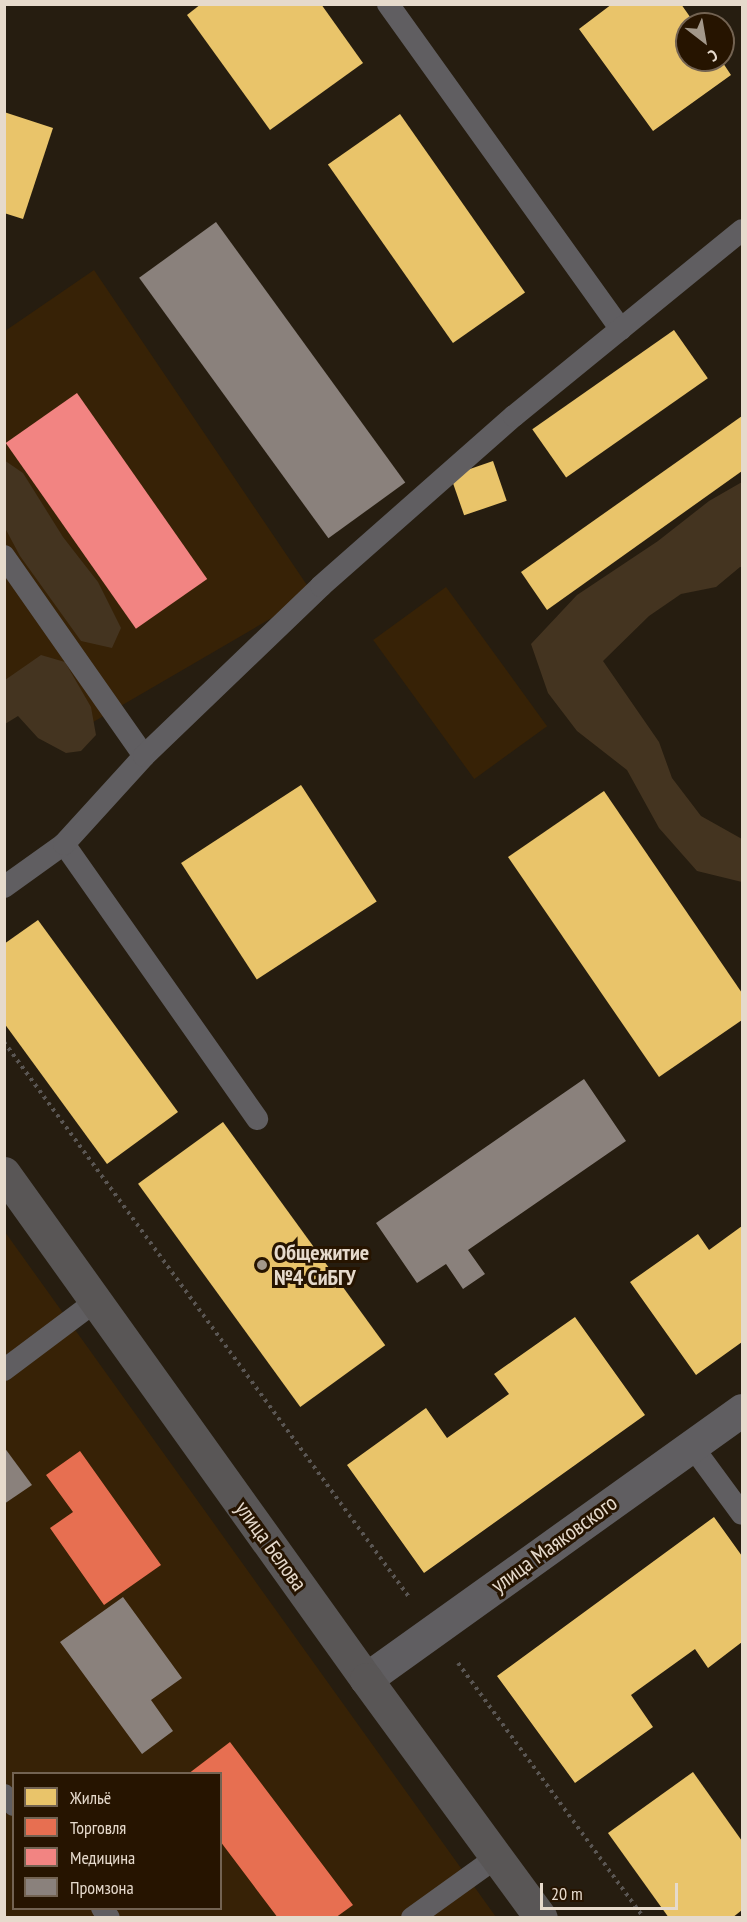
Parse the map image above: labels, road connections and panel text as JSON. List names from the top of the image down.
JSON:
{
  "streets": {
    "main road": ["улица Белова"],
    "street": ["улица Маяковского"]
  },
  "crossings": [
    ["улица Маяковского", "улица Белова"]
  ],
  "places": ["Общежитие №4 СиБГУ"],
  "legend": [
    "Жильё",
    "Торговля",
    "Медицина",
    "Промзона"
  ],
  "scale_bar": "20 m",
  "north": "bottom right"
}
